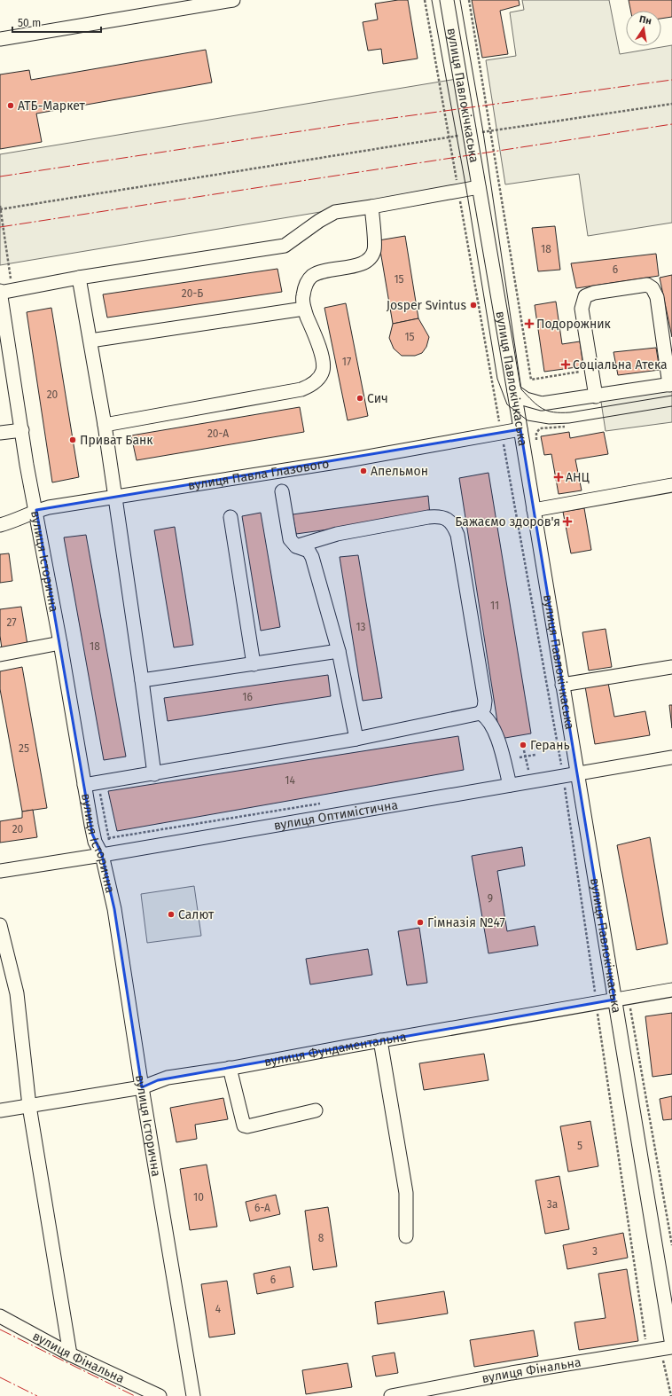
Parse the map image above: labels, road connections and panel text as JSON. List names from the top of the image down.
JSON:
{
  "streets": {
    "street": [
      "вулиця Павлокічкаська",
      "вулиця Павла Глазового",
      "вулиця Історична",
      "вулиця Оптимістична",
      "вулиця Фундаментальна",
      "вулиця Фінальна"
    ]
  },
  "crossings": [
    ["вулиця Павлокічкаська", "вулиця Павла Глазового"],
    ["вулиця Павлокічкаська", "вулиця Оптимістична"],
    ["вулиця Павлокічкаська", "вулиця Фундаментальна"],
    ["вулиця Павлокічкаська", "вулиця Фінальна"],
    ["вулиця Павла Глазового", "вулиця Історична"],
    ["вулиця Історична", "вулиця Оптимістична"],
    ["вулиця Історична", "вулиця Фундаментальна"]
  ],
  "places": {
    "other": [
      "АТБ-Маркет",
      "Josper Svintus",
      "Сич",
      "Приват Банк",
      "Апельмон",
      "Герань",
      "Салют",
      "Гімназія №47"
    ],
    "health": [
      "Подорожник",
      "Соціальна Атека",
      "АНЦ",
      "Бажаємо здоров'я"
    ]
  },
  "house_numbers": [
    "18",
    "6",
    "15",
    "20-Б",
    "15",
    "17",
    "20",
    "20-А",
    "11",
    "27",
    "13",
    "18",
    "16",
    "25",
    "14",
    "20",
    "9",
    "5",
    "10",
    "3а",
    "6-А",
    "8",
    "3",
    "6",
    "4"
  ],
  "scale_bar": "50 m",
  "north": "top"
}
